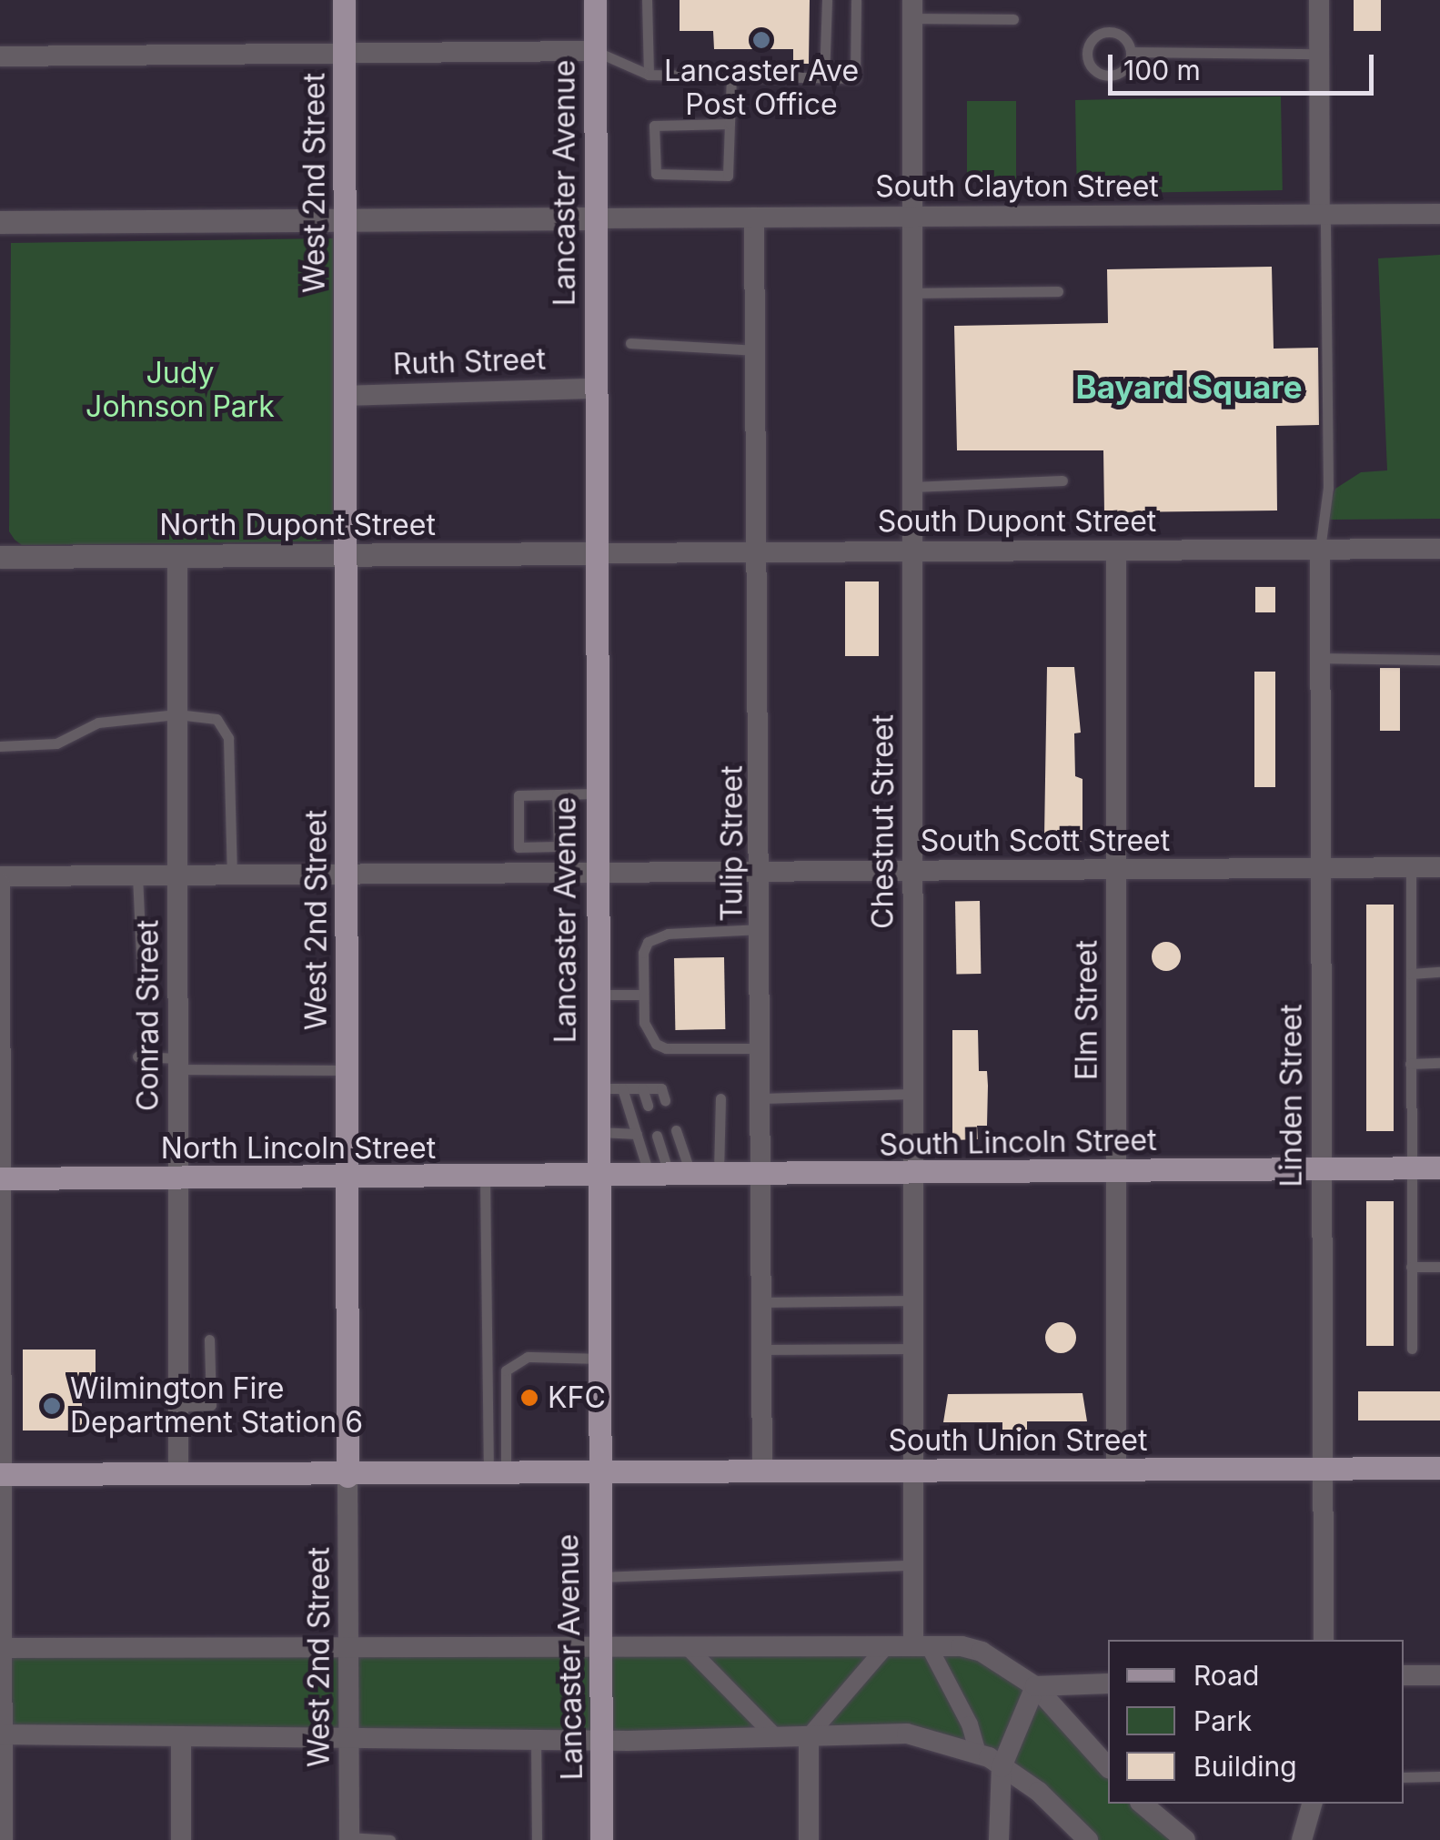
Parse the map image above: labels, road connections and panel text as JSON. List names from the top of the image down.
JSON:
{
  "streets": {
    "main road": [
      "West 2nd Street",
      "Lancaster Avenue",
      "South Lincoln Street",
      "North Lincoln Street",
      "South Union Street"
    ],
    "street": [
      "South Clayton Street",
      "Ruth Street",
      "South Dupont Street",
      "North Dupont Street",
      "Chestnut Street",
      "South Scott Street",
      "Tulip Street",
      "Elm Street",
      "Conrad Street",
      "Linden Street"
    ]
  },
  "crossings": [
    ["West 2nd Street", "Ruth Street"],
    ["West 2nd Street", "North Dupont Street"],
    ["West 2nd Street", "South Scott Street"],
    ["West 2nd Street", "North Lincoln Street"],
    ["West 2nd Street", "South Union Street"],
    ["Lancaster Avenue", "South Clayton Street"],
    ["Lancaster Avenue", "Ruth Street"],
    ["Lancaster Avenue", "South Dupont Street"],
    ["Lancaster Avenue", "North Dupont Street"],
    ["Lancaster Avenue", "South Scott Street"],
    ["Lancaster Avenue", "South Lincoln Street"],
    ["Lancaster Avenue", "North Lincoln Street"],
    ["Lancaster Avenue", "South Union Street"],
    ["South Clayton Street", "Chestnut Street"],
    ["South Clayton Street", "Tulip Street"],
    ["South Dupont Street", "North Dupont Street"],
    ["South Dupont Street", "Chestnut Street"],
    ["South Dupont Street", "Tulip Street"],
    ["South Dupont Street", "Elm Street"],
    ["South Dupont Street", "Linden Street"],
    ["North Dupont Street", "Conrad Street"],
    ["Chestnut Street", "South Scott Street"],
    ["Chestnut Street", "South Lincoln Street"],
    ["Chestnut Street", "South Union Street"],
    ["South Scott Street", "Tulip Street"],
    ["South Scott Street", "Elm Street"],
    ["South Scott Street", "Conrad Street"],
    ["South Scott Street", "Linden Street"],
    ["Tulip Street", "South Lincoln Street"],
    ["Tulip Street", "South Union Street"],
    ["Elm Street", "South Lincoln Street"],
    ["Elm Street", "South Union Street"],
    ["Conrad Street", "North Lincoln Street"],
    ["Conrad Street", "South Union Street"],
    ["Linden Street", "South Lincoln Street"],
    ["Linden Street", "South Union Street"],
    ["South Lincoln Street", "North Lincoln Street"]
  ],
  "districts": ["Bayard Square"],
  "parks": ["Judy Johnson Park"],
  "places": ["Lancaster Ave Post Office", "KFC", "Wilmington Fire Department Station 6"],
  "legend": ["Road", "Park", "Building"],
  "scale_bar": "100 m"
}
